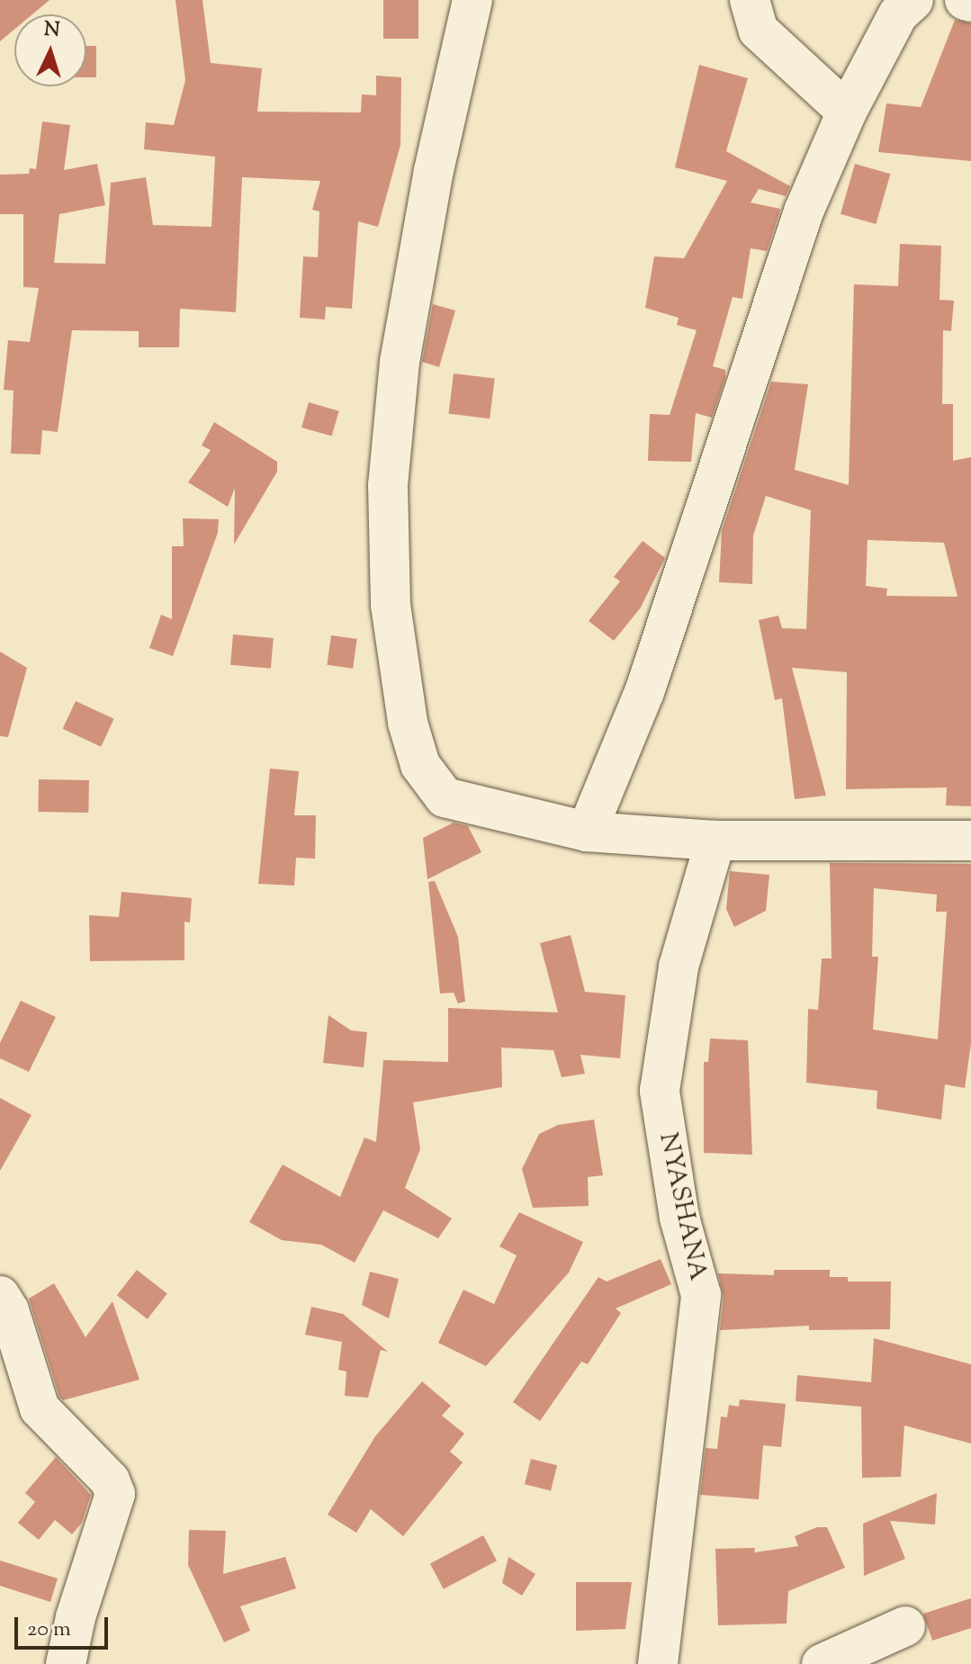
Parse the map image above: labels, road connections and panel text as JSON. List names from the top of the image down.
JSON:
{
  "streets": {
    "street": ["NYASHANA"]
  },
  "scale_bar": "20 m",
  "north": "top"
}
